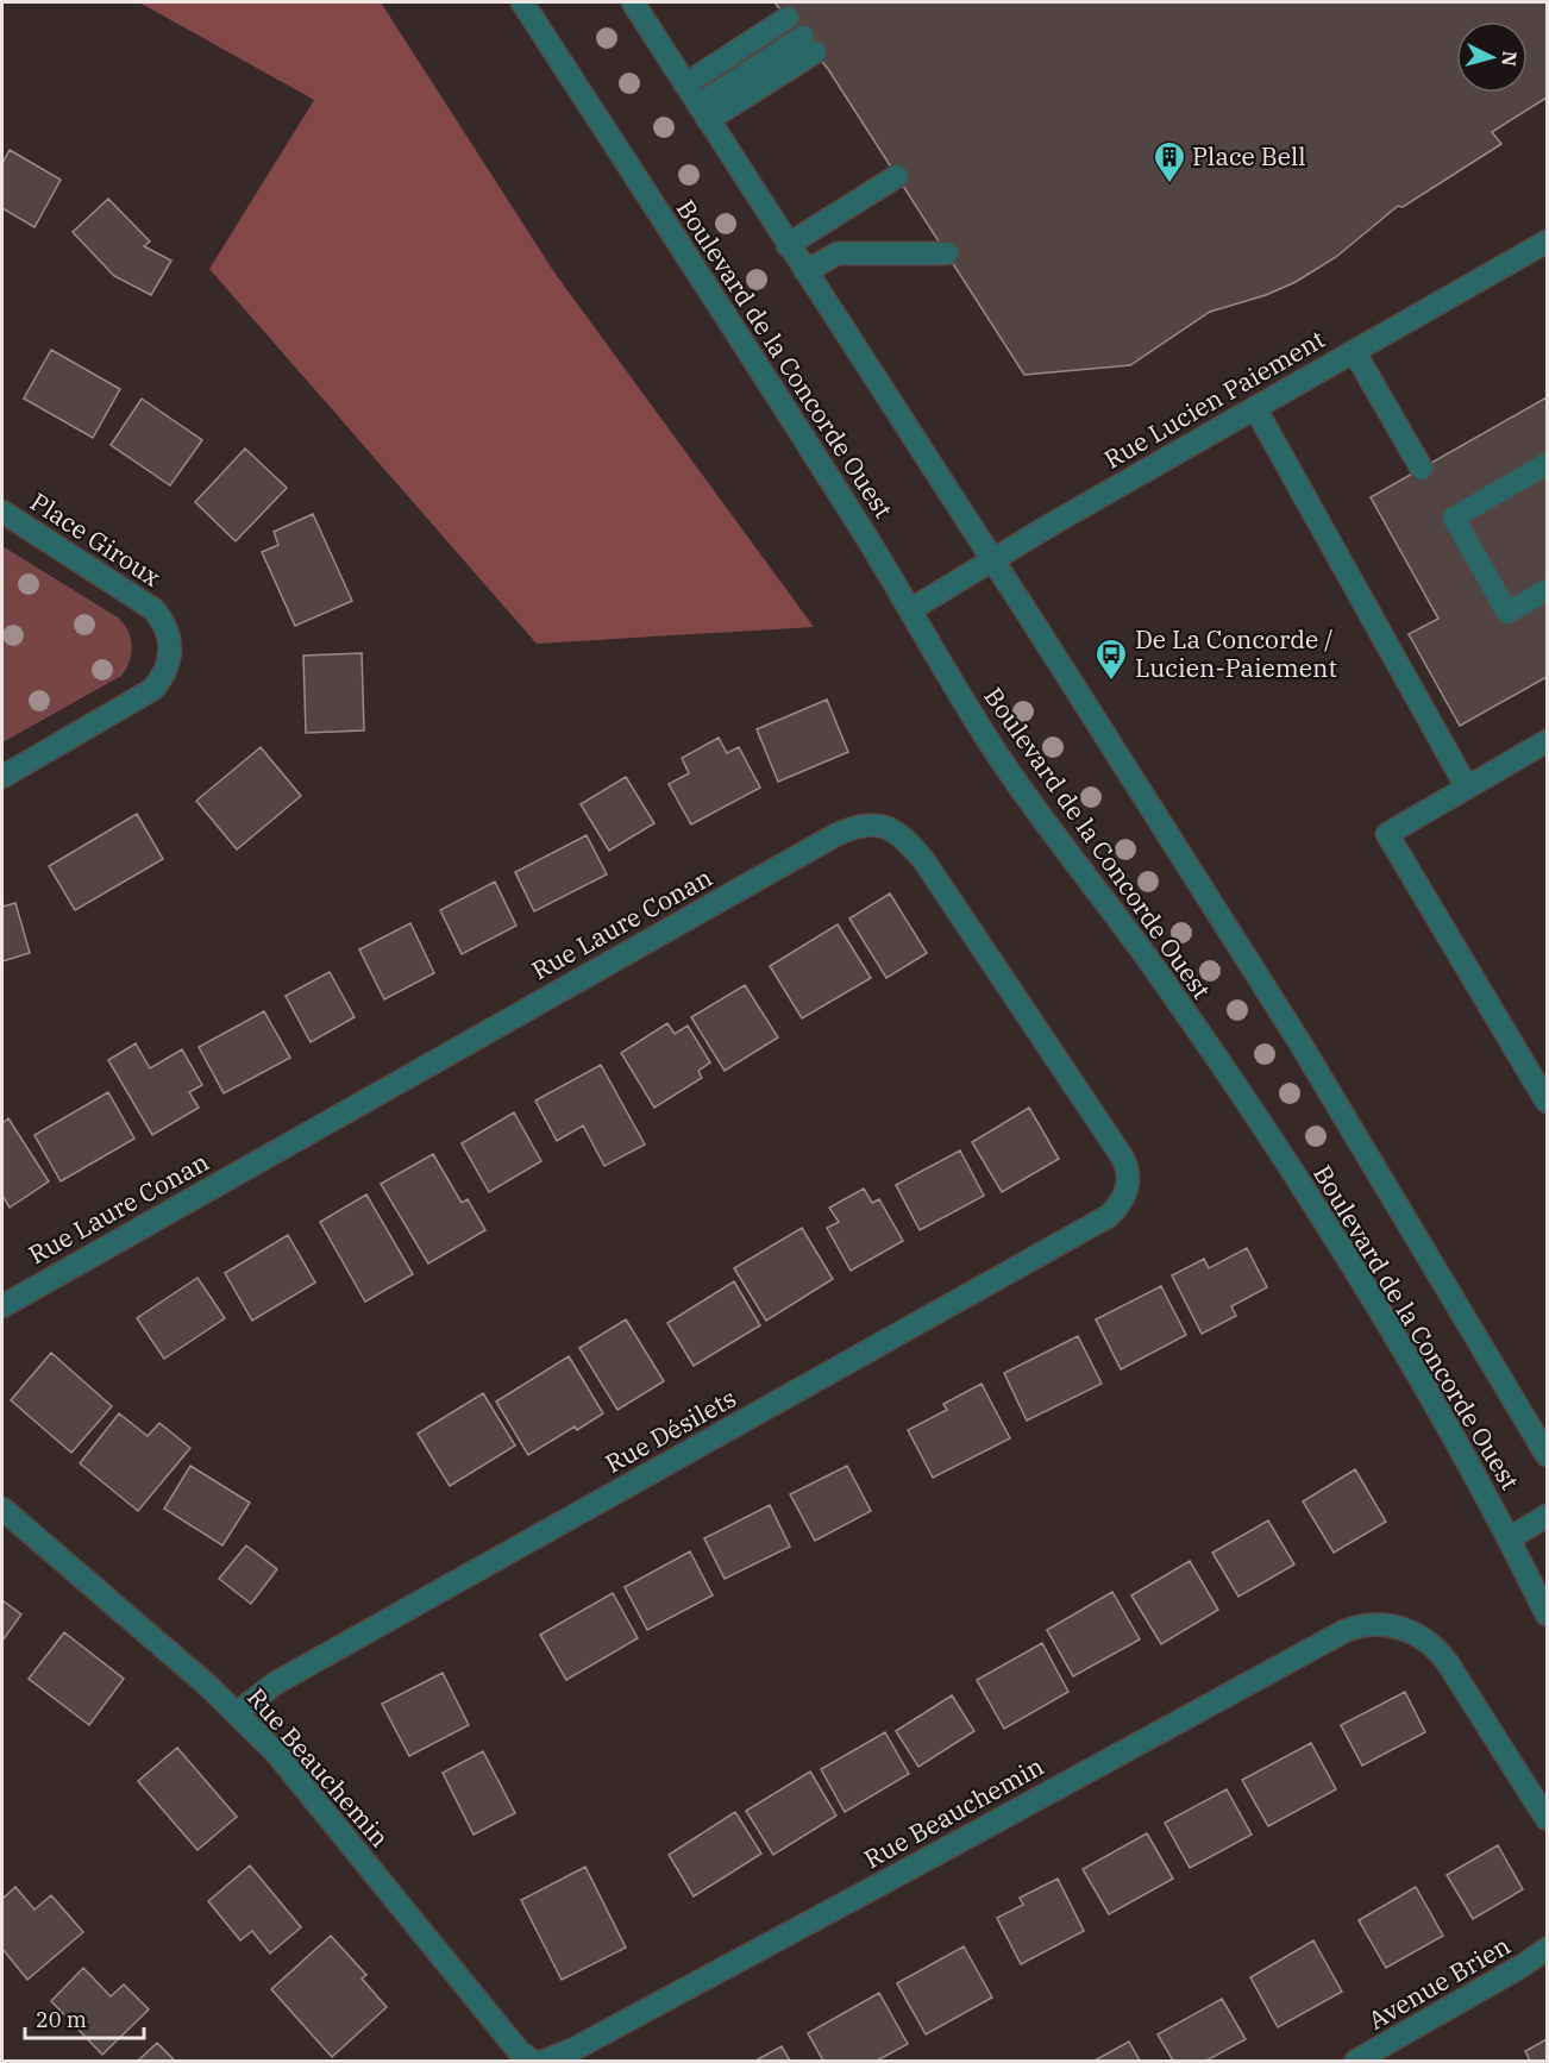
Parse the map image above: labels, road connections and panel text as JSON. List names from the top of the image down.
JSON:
{
  "streets": {
    "street": [
      "Boulevard de la Concorde Ouest",
      "Rue Lucien Paiement",
      "Place Giroux",
      "Rue Laure Conan",
      "Rue Désilets",
      "Rue Beauchemin",
      "Avenue Brien"
    ]
  },
  "crossings": [
    ["Boulevard de la Concorde Ouest", "Rue Lucien Paiement"],
    ["Rue Laure Conan", "Rue Désilets"],
    ["Rue Désilets", "Rue Beauchemin"]
  ],
  "places": {
    "building": ["Place Bell"],
    "bus stop": ["De La Concorde / Lucien-Paiement"]
  },
  "scale_bar": "20 m",
  "north": "right"
}
